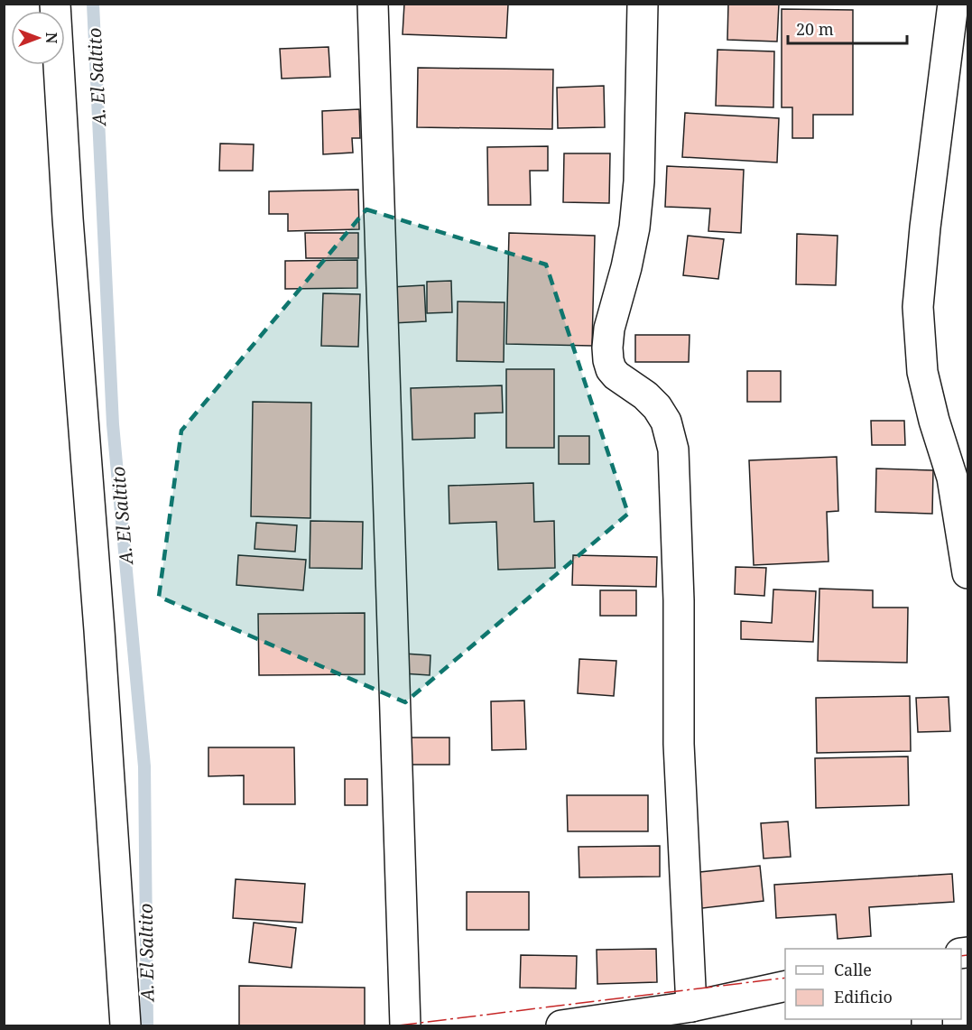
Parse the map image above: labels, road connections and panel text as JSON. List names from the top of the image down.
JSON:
{
  "water": ["A. El Saltito"],
  "legend": ["Calle", "Edificio"],
  "scale_bar": "20 m",
  "north": "right"
}
